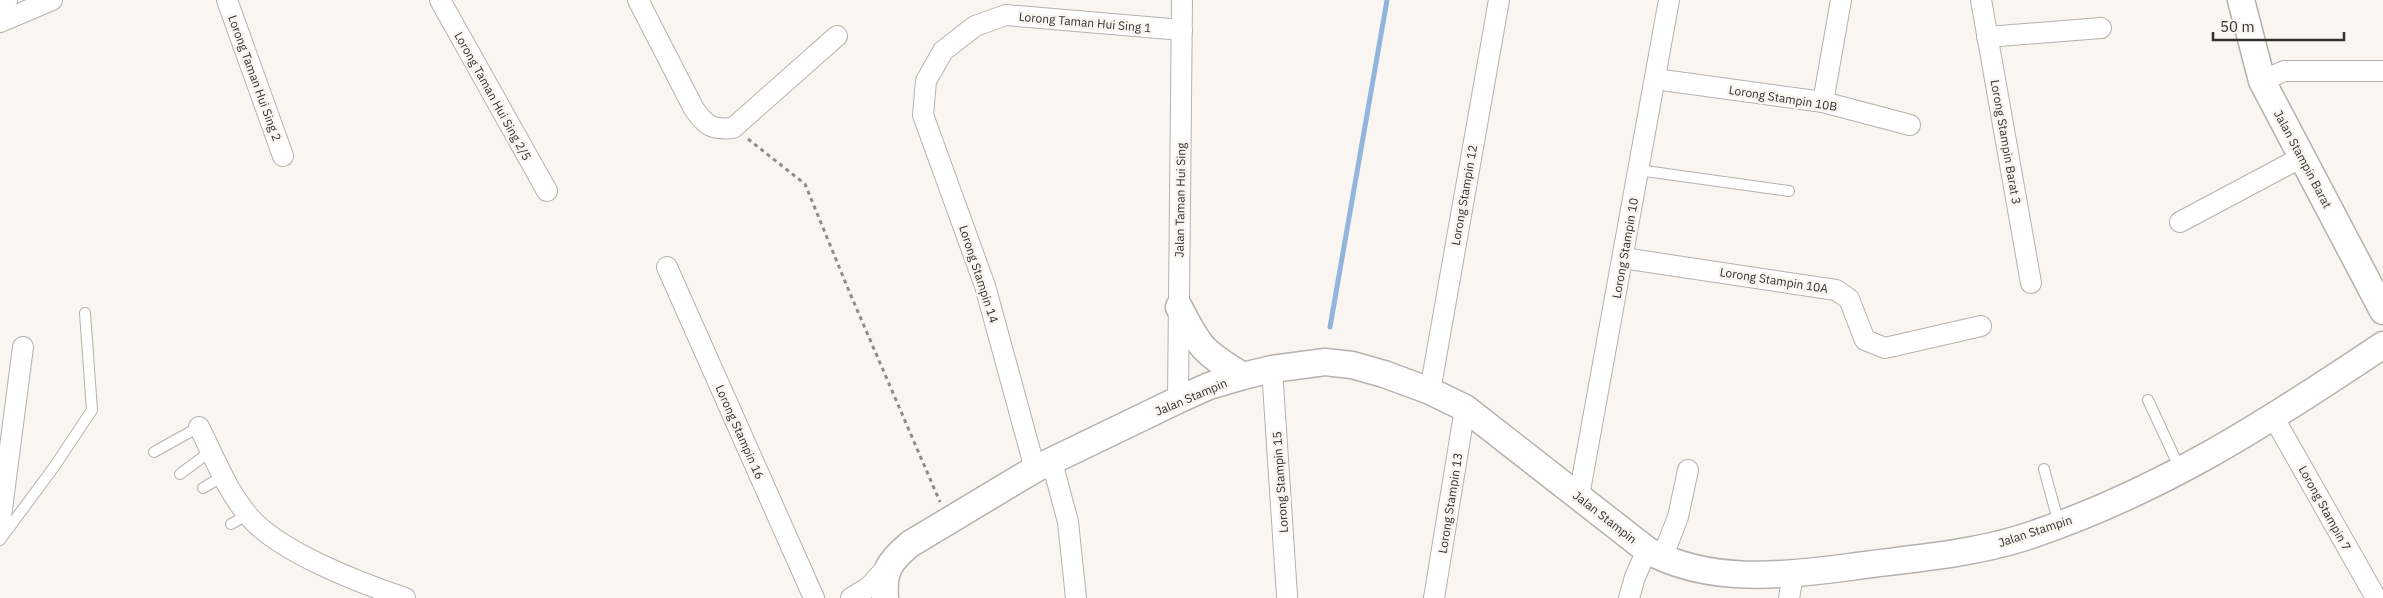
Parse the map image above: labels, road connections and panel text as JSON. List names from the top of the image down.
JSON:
{
  "streets": {
    "street": [
      "Lorong Taman Hui Sing 1",
      "Lorong Taman Hui Sing 2",
      "Lorong Taman Hui Sing 2/5",
      "Lorong Stampin 10B",
      "Lorong Stampin Barat 3",
      "Jalan Stampin Barat",
      "Lorong Stampin 12",
      "Jalan Taman Hui Sing",
      "Lorong Stampin 10",
      "Lorong Stampin 14",
      "Lorong Stampin 10A",
      "Jalan Stampin",
      "Lorong Stampin 16",
      "Lorong Stampin 15",
      "Lorong Stampin 13",
      "Lorong Stampin 7"
    ]
  },
  "crossings": [
    ["Lorong Taman Hui Sing 1", "Jalan Taman Hui Sing"],
    ["Lorong Taman Hui Sing 1", "Lorong Stampin 14"],
    ["Lorong Stampin 10B", "Lorong Stampin 10"],
    ["Lorong Stampin 12", "Jalan Stampin"],
    ["Jalan Taman Hui Sing", "Jalan Stampin"],
    ["Lorong Stampin 10", "Lorong Stampin 10A"],
    ["Lorong Stampin 10", "Jalan Stampin"],
    ["Lorong Stampin 14", "Jalan Stampin"],
    ["Jalan Stampin", "Lorong Stampin 15"],
    ["Jalan Stampin", "Lorong Stampin 13"],
    ["Jalan Stampin", "Lorong Stampin 7"]
  ],
  "scale_bar": "50 m"
}
